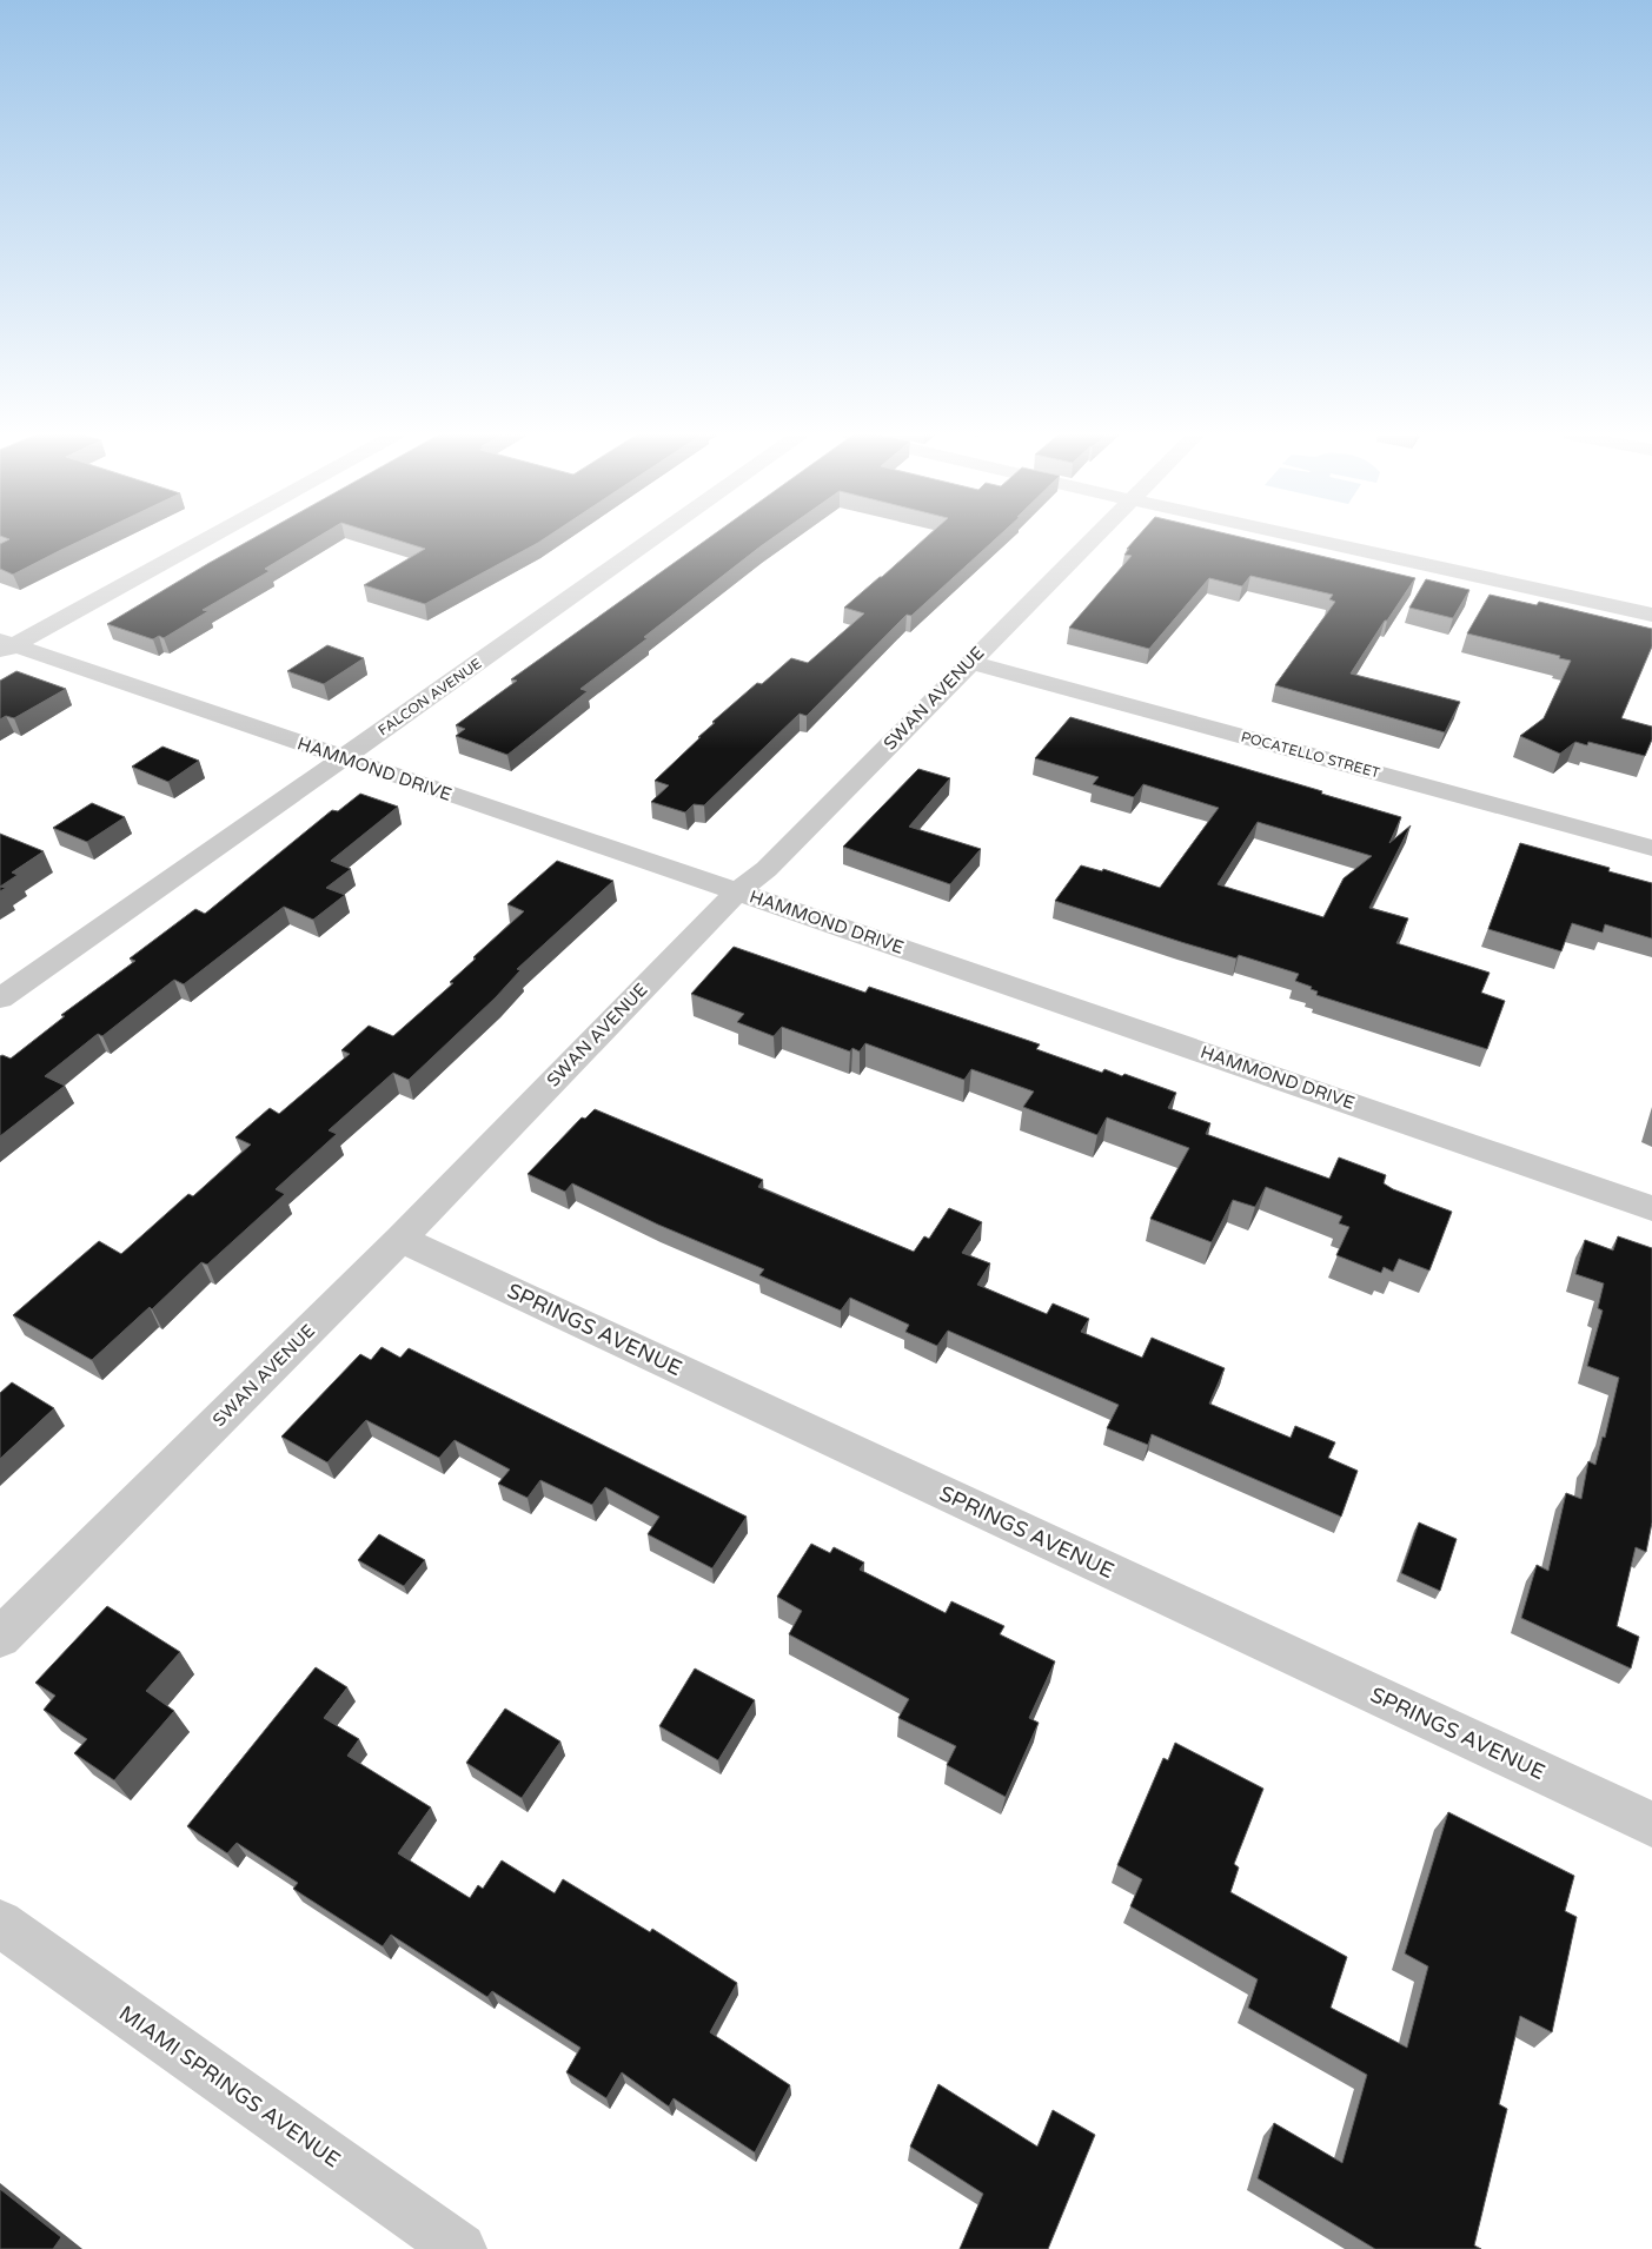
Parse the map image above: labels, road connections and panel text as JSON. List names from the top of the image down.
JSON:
{
  "streets": {
    "street": [
      "FALCON AVENUE",
      "SWAN AVENUE",
      "POCATELLO STREET",
      "HAMMOND DRIVE",
      "SPRINGS AVENUE",
      "MIAMI SPRINGS AVENUE"
    ]
  },
  "crossings": [
    ["FALCON AVENUE", "HAMMOND DRIVE"],
    ["SWAN AVENUE", "POCATELLO STREET"],
    ["SWAN AVENUE", "HAMMOND DRIVE"],
    ["SWAN AVENUE", "SPRINGS AVENUE"]
  ]
}
